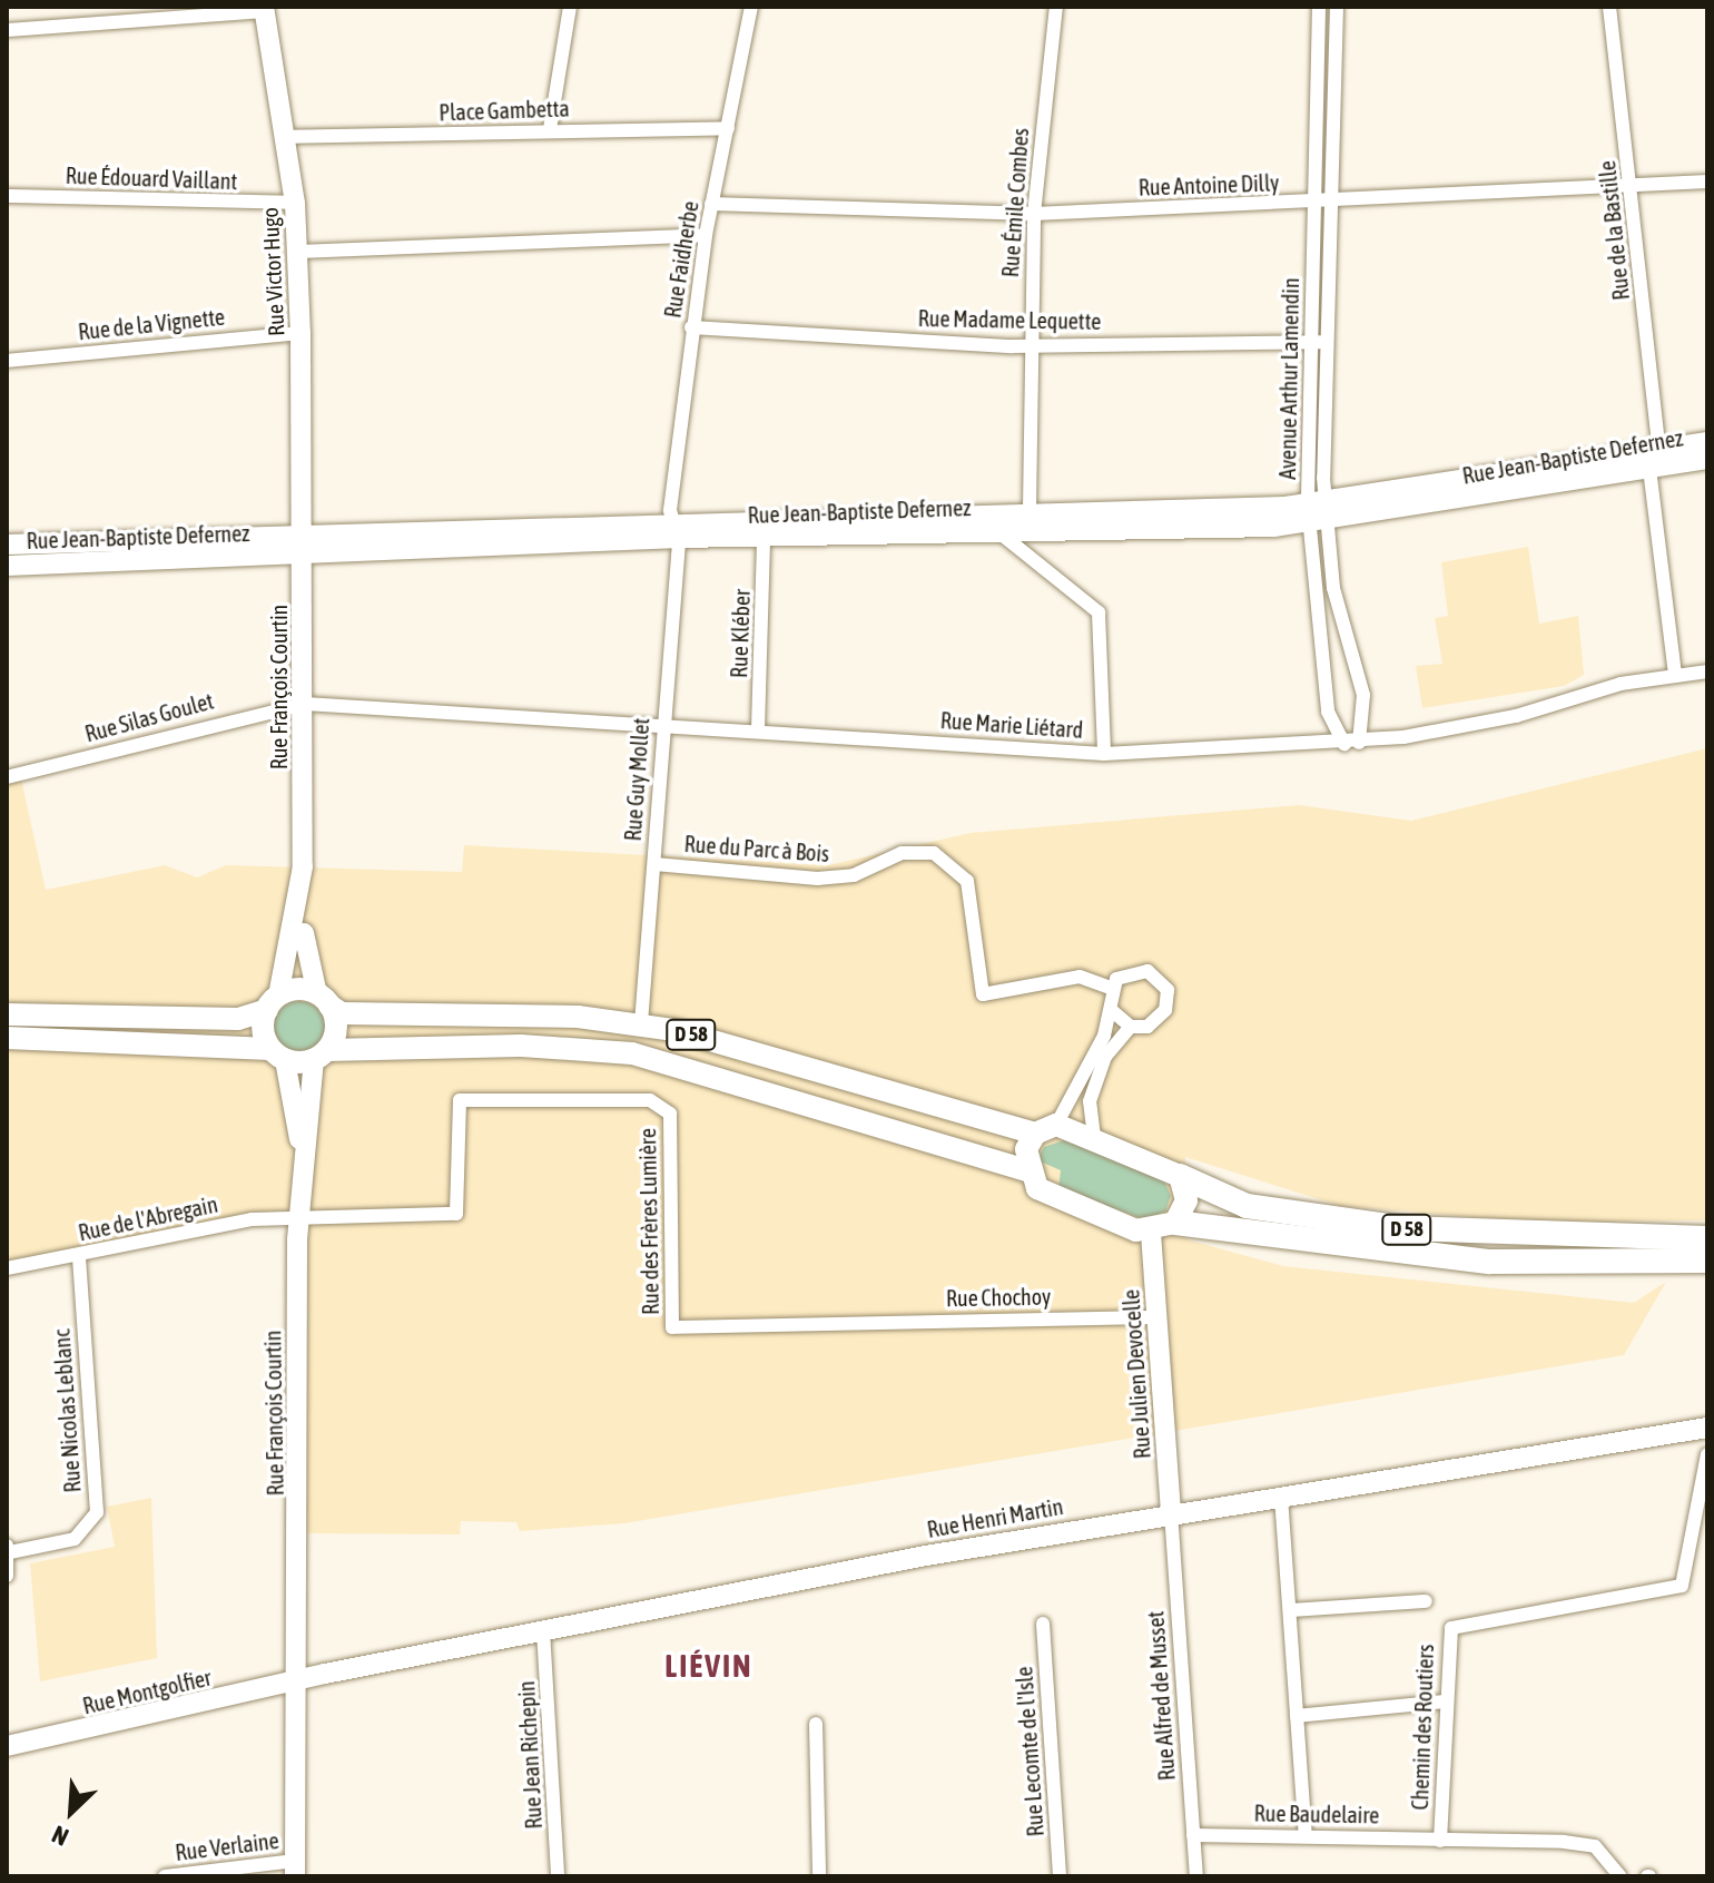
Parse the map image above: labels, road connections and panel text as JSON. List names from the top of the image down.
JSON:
{
  "streets": {
    "highway": ["D 58"],
    "street": [
      "Place Gambetta",
      "Rue Édouard Vaillant",
      "Rue Antoine Dilly",
      "Rue Émile Combes",
      "Rue de la Bastille",
      "Rue Faidherbe",
      "Rue Victor Hugo",
      "Rue Madame Lequette",
      "Rue de la Vignette",
      "Avenue Arthur Lamendin",
      "Rue Jean-Baptiste Defernez",
      "Rue Kléber",
      "Rue François Courtin",
      "Rue Silas Goulet",
      "Rue Marie Liétard",
      "Rue Guy Mollet",
      "Rue du Parc à Bois",
      "Rue de l'Abregain",
      "Rue des Frères Lumière",
      "Rue Chochoy",
      "Rue Julien Devocelle",
      "Rue Nicolas Leblanc",
      "Rue Henri Martin",
      "Rue Montgolfier",
      "Rue Alfred de Musset",
      "Chemin des Routiers",
      "Rue Lecomte de l'Isle",
      "Rue Jean Richepin",
      "Rue Baudelaire",
      "Rue Verlaine"
    ]
  },
  "crossings": [
    ["Place Gambetta", "Rue Faidherbe"],
    ["Place Gambetta", "Rue Victor Hugo"],
    ["Rue Édouard Vaillant", "Rue Victor Hugo"],
    ["Rue Antoine Dilly", "Rue Émile Combes"],
    ["Rue Antoine Dilly", "Rue de la Bastille"],
    ["Rue Antoine Dilly", "Rue Faidherbe"],
    ["Rue Antoine Dilly", "Avenue Arthur Lamendin"],
    ["Rue Émile Combes", "Rue Madame Lequette"],
    ["Rue Émile Combes", "Rue Jean-Baptiste Defernez"],
    ["Rue de la Bastille", "Rue Jean-Baptiste Defernez"],
    ["Rue de la Bastille", "Rue Marie Liétard"],
    ["Rue Faidherbe", "Rue Madame Lequette"],
    ["Rue Faidherbe", "Rue Jean-Baptiste Defernez"],
    ["Rue Faidherbe", "Rue Guy Mollet"],
    ["Rue Victor Hugo", "Rue de la Vignette"],
    ["Rue Victor Hugo", "Rue Jean-Baptiste Defernez"],
    ["Rue Victor Hugo", "Rue François Courtin"],
    ["Rue Madame Lequette", "Avenue Arthur Lamendin"],
    ["Avenue Arthur Lamendin", "Rue Jean-Baptiste Defernez"],
    ["Rue Jean-Baptiste Defernez", "Rue Kléber"],
    ["Rue Jean-Baptiste Defernez", "Rue François Courtin"],
    ["Rue Jean-Baptiste Defernez", "Rue Guy Mollet"],
    ["Rue Kléber", "Rue Marie Liétard"],
    ["Rue François Courtin", "Rue Silas Goulet"],
    ["Rue François Courtin", "Rue Marie Liétard"],
    ["Rue François Courtin", "Rue de l'Abregain"],
    ["Rue François Courtin", "Rue des Frères Lumière"],
    ["Rue François Courtin", "Rue Henri Martin"],
    ["Rue François Courtin", "Rue Montgolfier"],
    ["Rue François Courtin", "Rue Verlaine"],
    ["Rue Silas Goulet", "Rue Marie Liétard"],
    ["Rue Marie Liétard", "Rue Guy Mollet"],
    ["Rue Guy Mollet", "Rue du Parc à Bois"],
    ["Rue Guy Mollet", "D 58"],
    ["Rue de l'Abregain", "Rue des Frères Lumière"],
    ["Rue de l'Abregain", "Rue Nicolas Leblanc"],
    ["Rue des Frères Lumière", "Rue Chochoy"],
    ["Rue Chochoy", "Rue Julien Devocelle"],
    ["Rue Julien Devocelle", "Rue Henri Martin"],
    ["Rue Julien Devocelle", "Rue Alfred de Musset"],
    ["Rue Henri Martin", "Rue Montgolfier"],
    ["Rue Henri Martin", "Rue Alfred de Musset"],
    ["Rue Henri Martin", "Rue Jean Richepin"],
    ["Rue Alfred de Musset", "Rue Baudelaire"],
    ["Chemin des Routiers", "Rue Baudelaire"]
  ],
  "districts": ["LIÉVIN"],
  "north": "bottom left"
}
